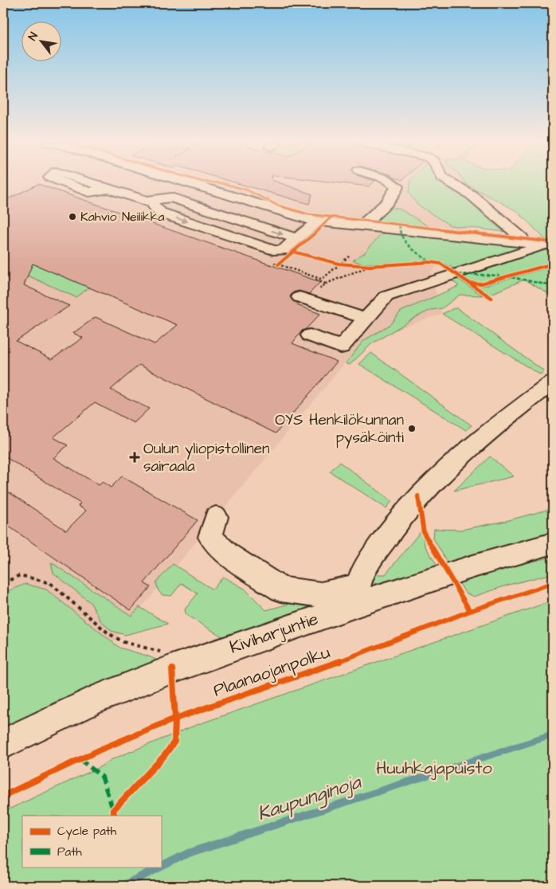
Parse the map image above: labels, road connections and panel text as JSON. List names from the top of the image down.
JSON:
{
  "streets": {
    "street": ["Kiviharjuntie"],
    "cycle path": ["Plaanaojanpolku"]
  },
  "water": ["Kaupunginoja"],
  "parks": ["Huuhkajapuisto"],
  "places": {
    "other": ["Kahvio Neilikka", "OYS Henkilökunnan pysäköinti"],
    "health": ["Oulun yliopistollinen sairaala"]
  },
  "legend": ["Cycle path", "Path"],
  "north": "top left"
}
